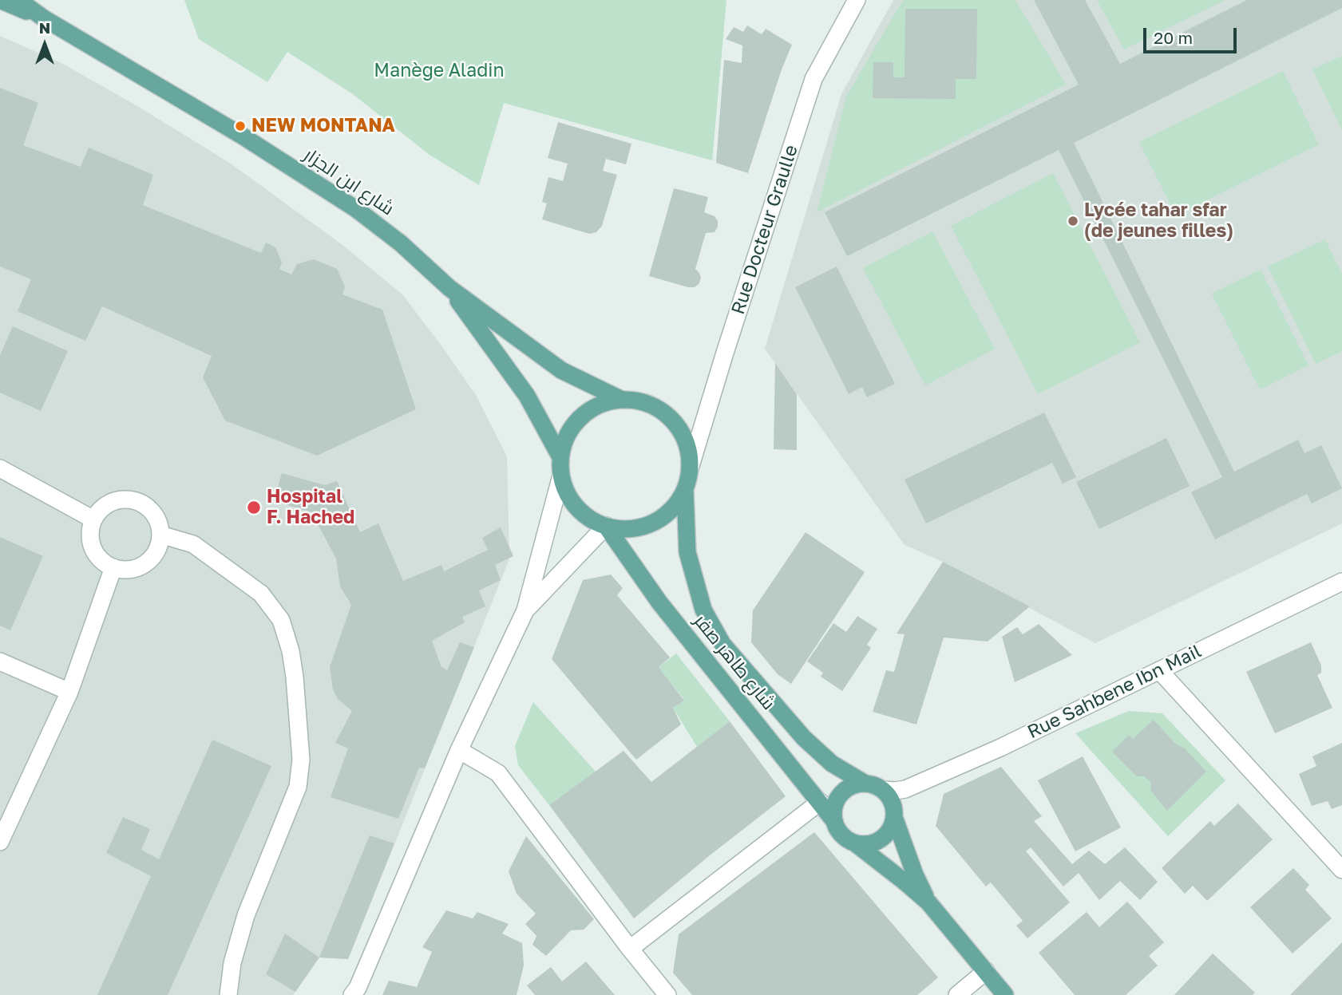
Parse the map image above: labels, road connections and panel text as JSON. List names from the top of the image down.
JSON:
{
  "streets": {
    "main road": ["شارع ابن الجزار", "شارع طاهر صفر"],
    "street": ["Rue Docteur Graulle", "Rue Sahbene Ibn Mail"]
  },
  "crossings": [
    ["شارع ابن الجزار", "Rue Docteur Graulle"],
    ["شارع ابن الجزار", "شارع طاهر صفر"],
    ["Rue Docteur Graulle", "شارع طاهر صفر"],
    ["شارع طاهر صفر", "Rue Sahbene Ibn Mail"]
  ],
  "parks": ["Manège Aladin"],
  "places": ["NEW MONTANA", "Lycée tahar sfar (de jeunes filles)", "Hospital F. Hached"],
  "scale_bar": "20 m",
  "north": "top"
}
